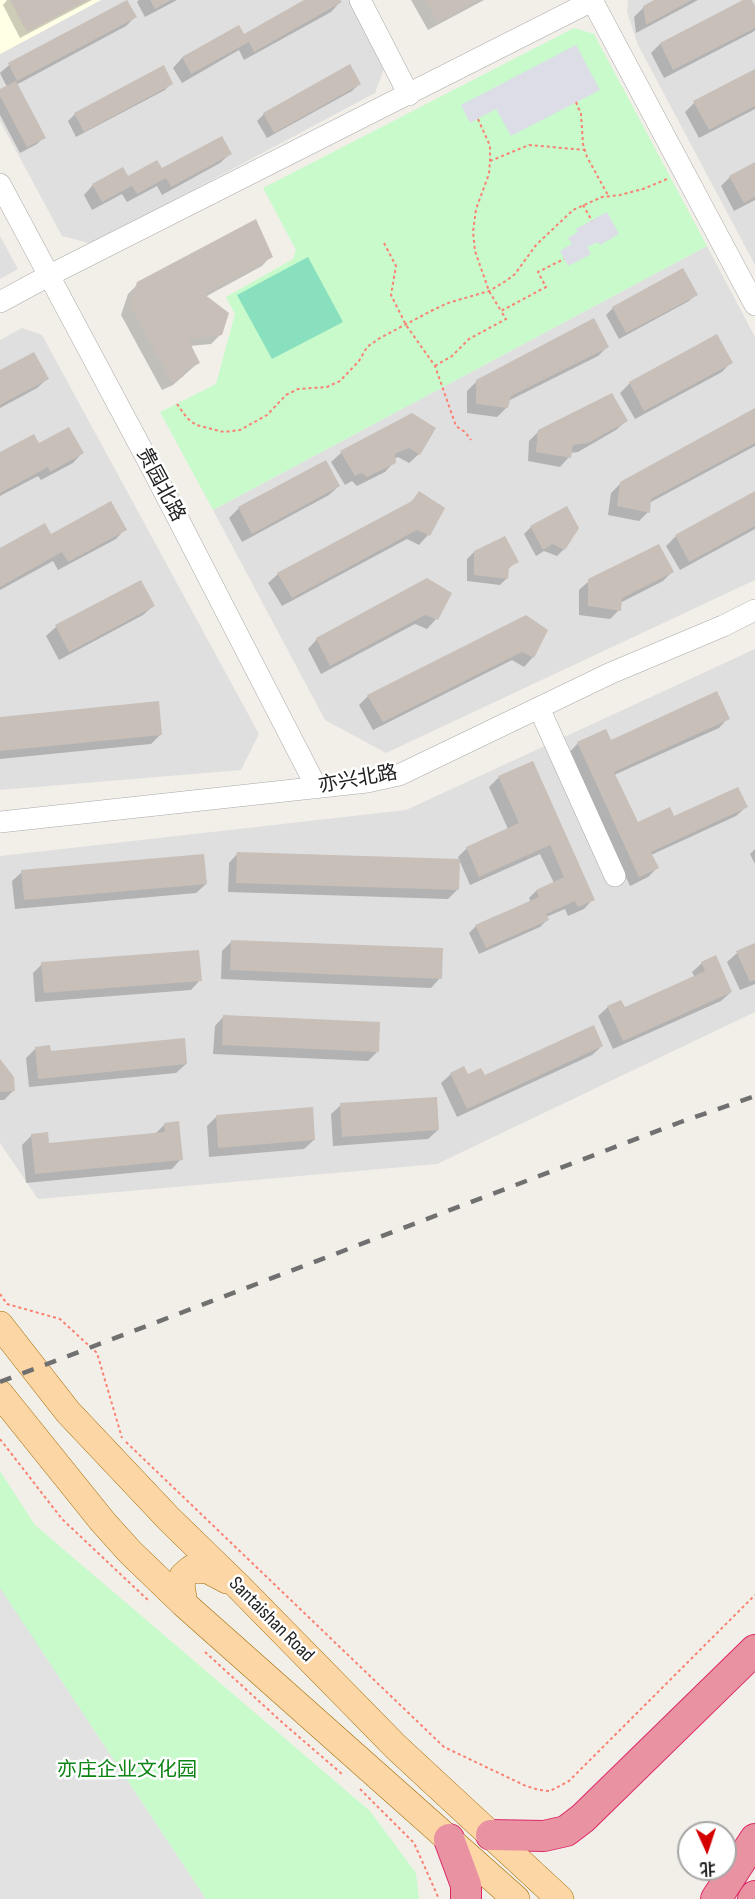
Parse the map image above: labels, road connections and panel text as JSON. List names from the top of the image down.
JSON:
{
  "streets": {
    "main road": ["Santaishan Road"],
    "street": ["贵园北路", "亦兴北路"]
  },
  "crossings": [
    ["贵园北路", "亦兴北路"]
  ],
  "parks": ["亦庄企业文化园"],
  "north": "bottom"
}
